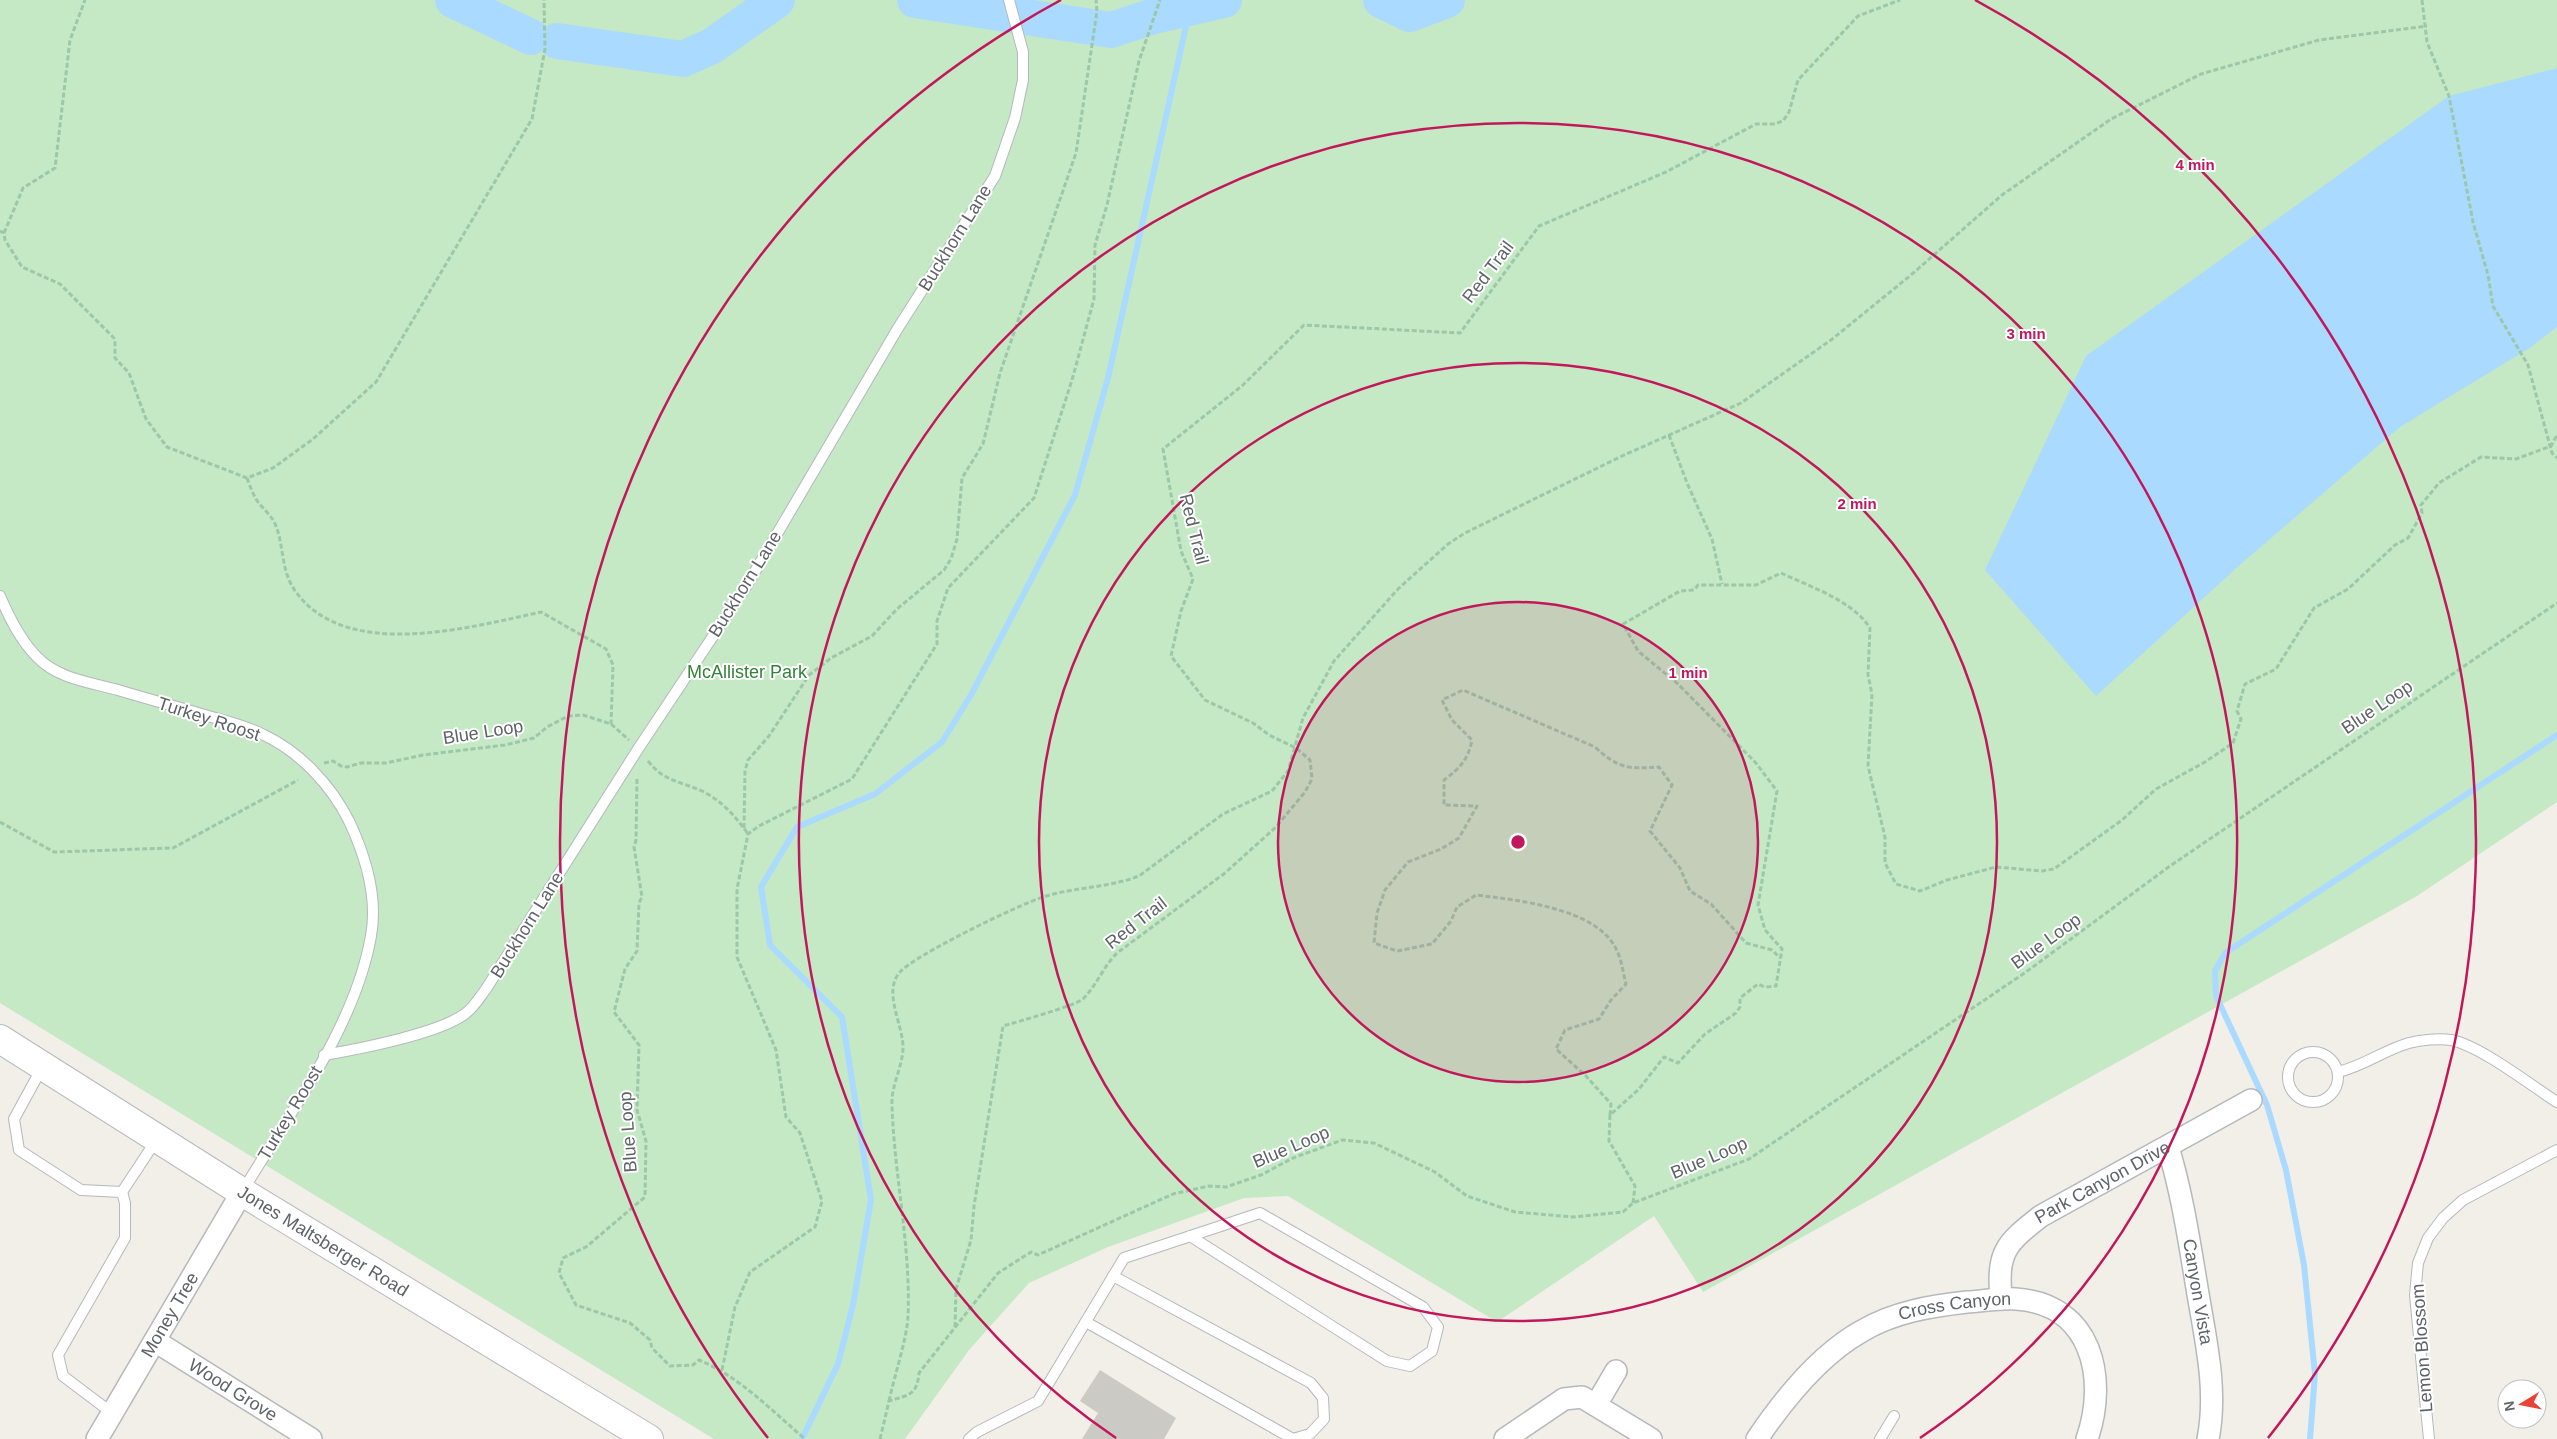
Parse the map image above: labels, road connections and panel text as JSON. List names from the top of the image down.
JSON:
{
  "streets": {
    "main road": ["Jones Maltsberger Road"],
    "street": [
      "Park Canyon Drive",
      "Canyon Vista",
      "Cross Canyon",
      "Money Tree",
      "Wood Grove"
    ],
    "lane": ["Buckhorn Lane", "Turkey Roost", "Lemon Blossom"],
    "path": ["Red Trail", "Blue Loop"]
  },
  "crossings": [
    ["Buckhorn Lane", "Blue Loop"],
    ["Buckhorn Lane", "Turkey Roost"],
    ["Red Trail", "Blue Loop"],
    ["Turkey Roost", "Jones Maltsberger Road"],
    ["Turkey Roost", "Money Tree"],
    ["Park Canyon Drive", "Canyon Vista"],
    ["Park Canyon Drive", "Cross Canyon"],
    ["Jones Maltsberger Road", "Money Tree"],
    ["Money Tree", "Wood Grove"]
  ],
  "parks": ["McAllister Park"],
  "north": "left",
  "rings": [
    "4 min",
    "3 min",
    "2 min",
    "1 min"
  ]
}
